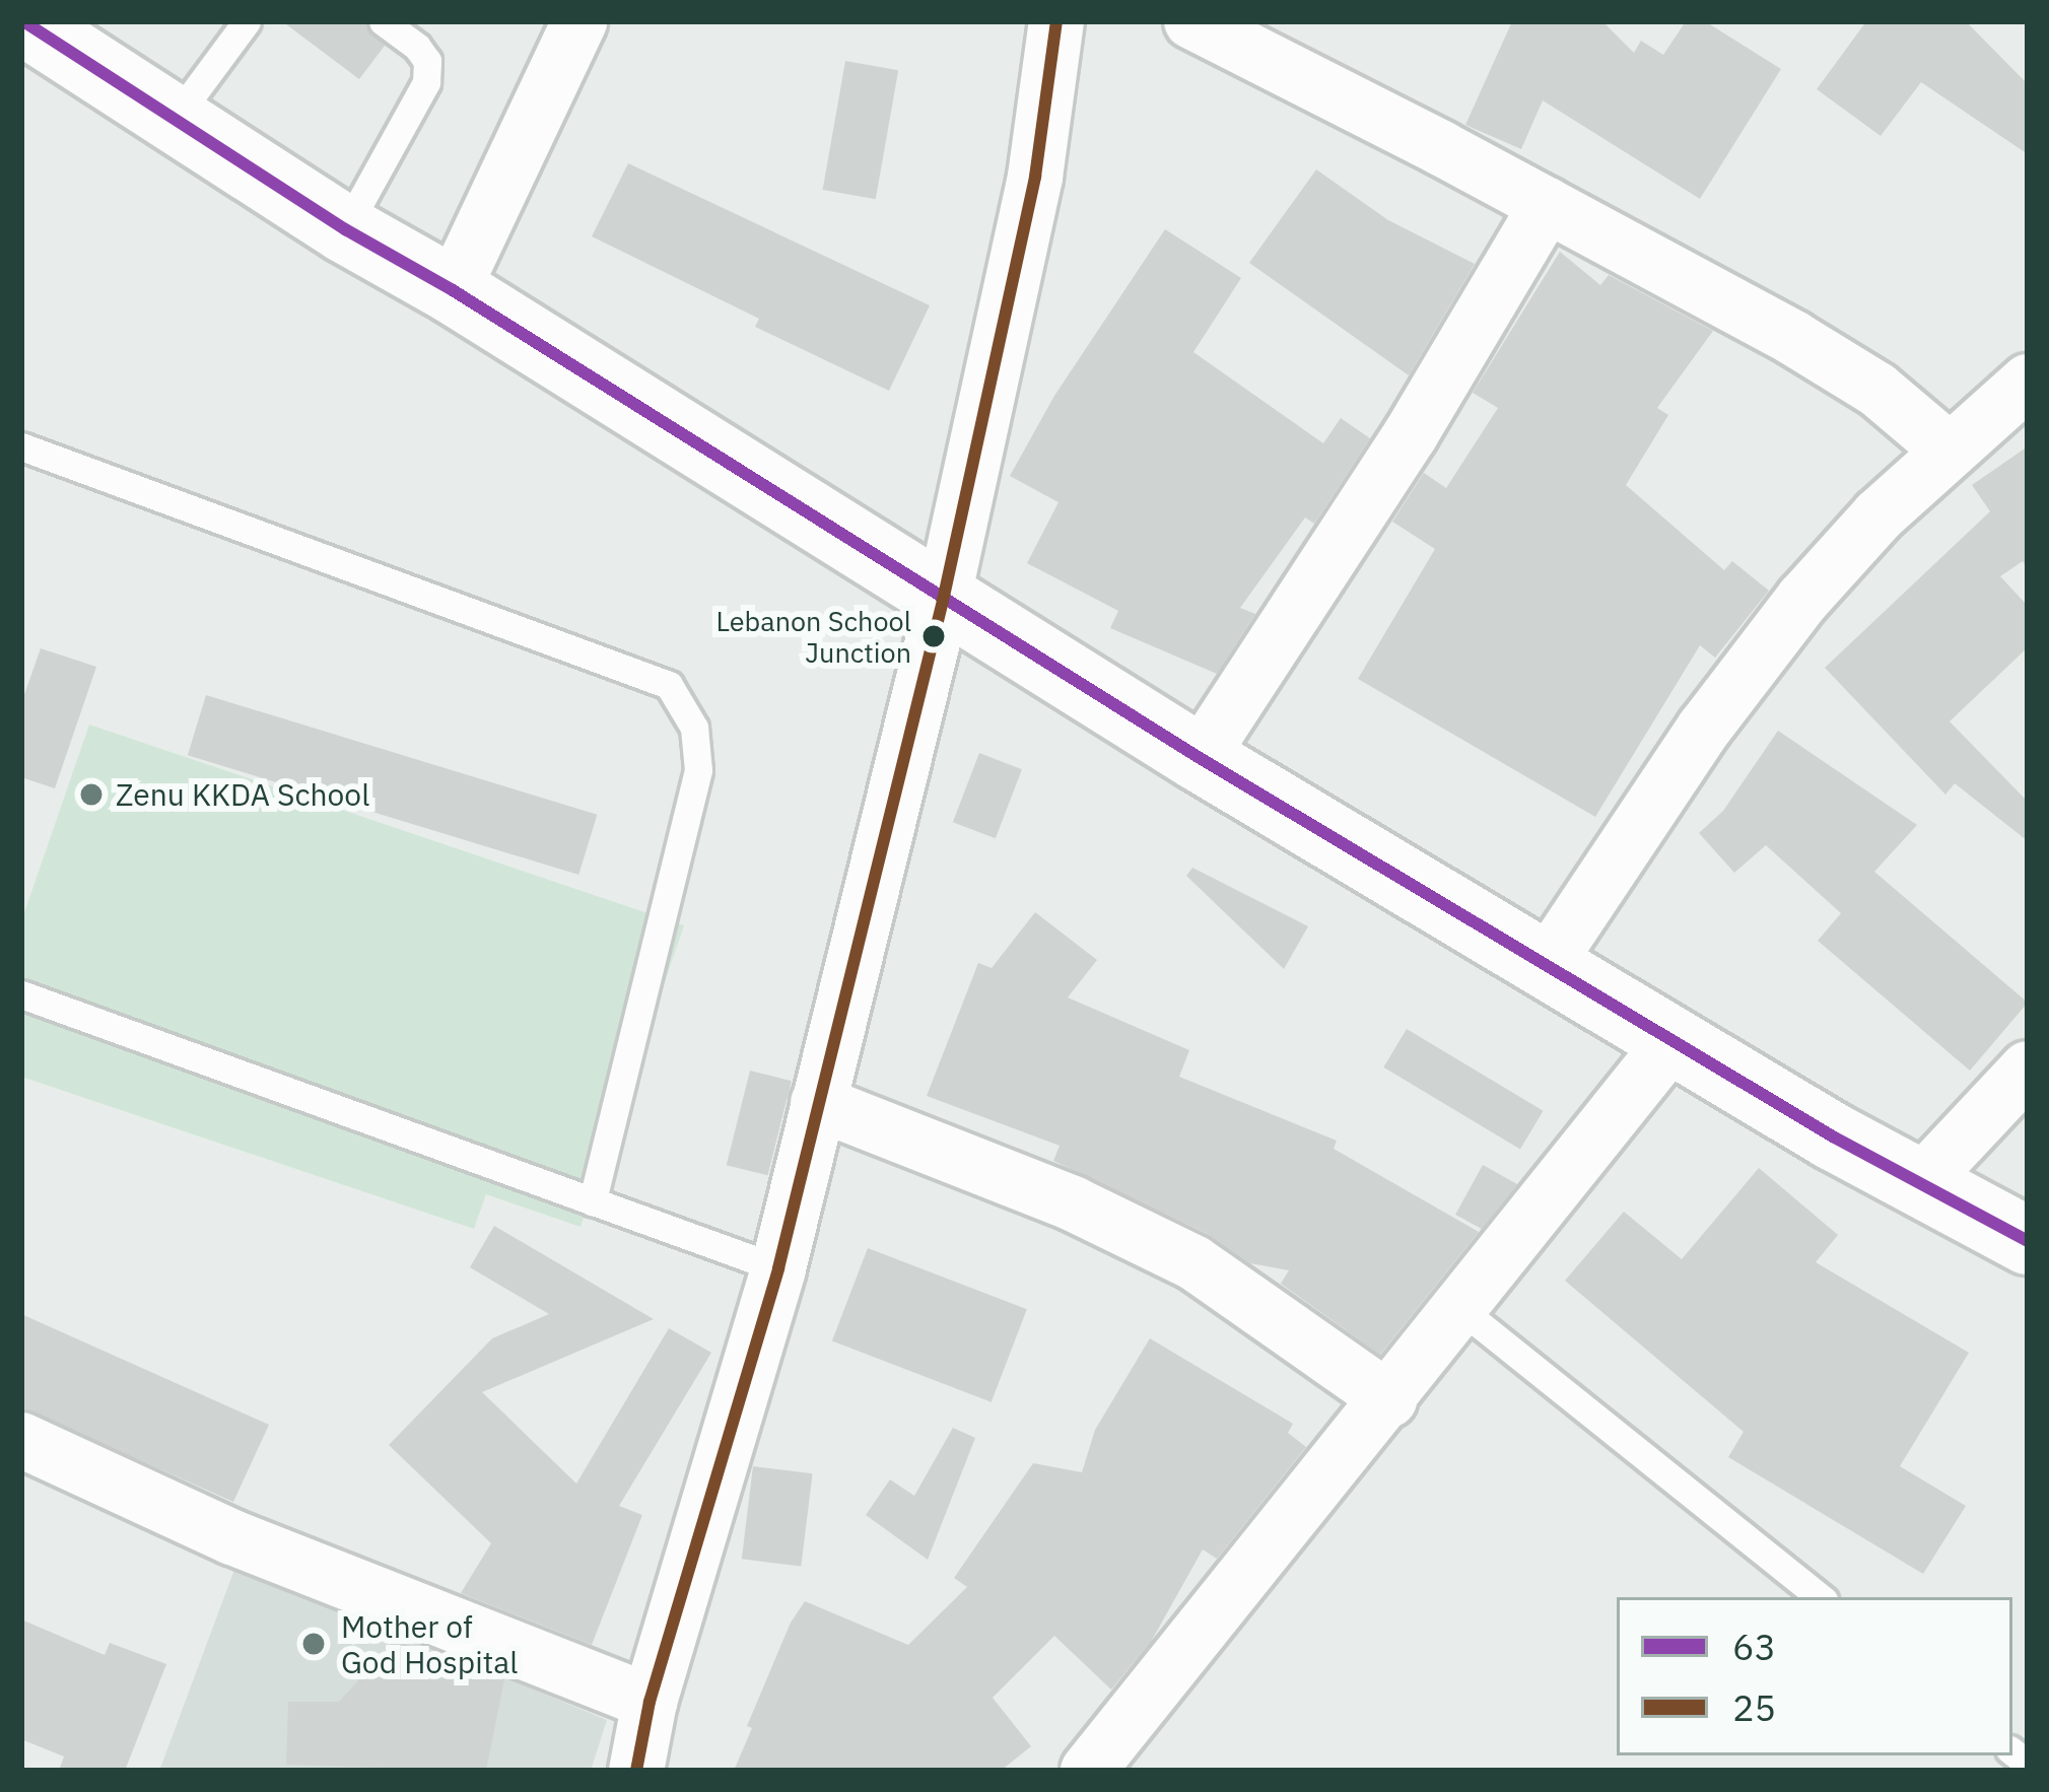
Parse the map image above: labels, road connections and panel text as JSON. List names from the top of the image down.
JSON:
{
  "places": ["Lebanon School Junction", "Zenu KKDA School", "Mother of God Hospital"],
  "lines": ["transit line 63", "transit line 25"],
  "legend": ["63", "25"]
}
